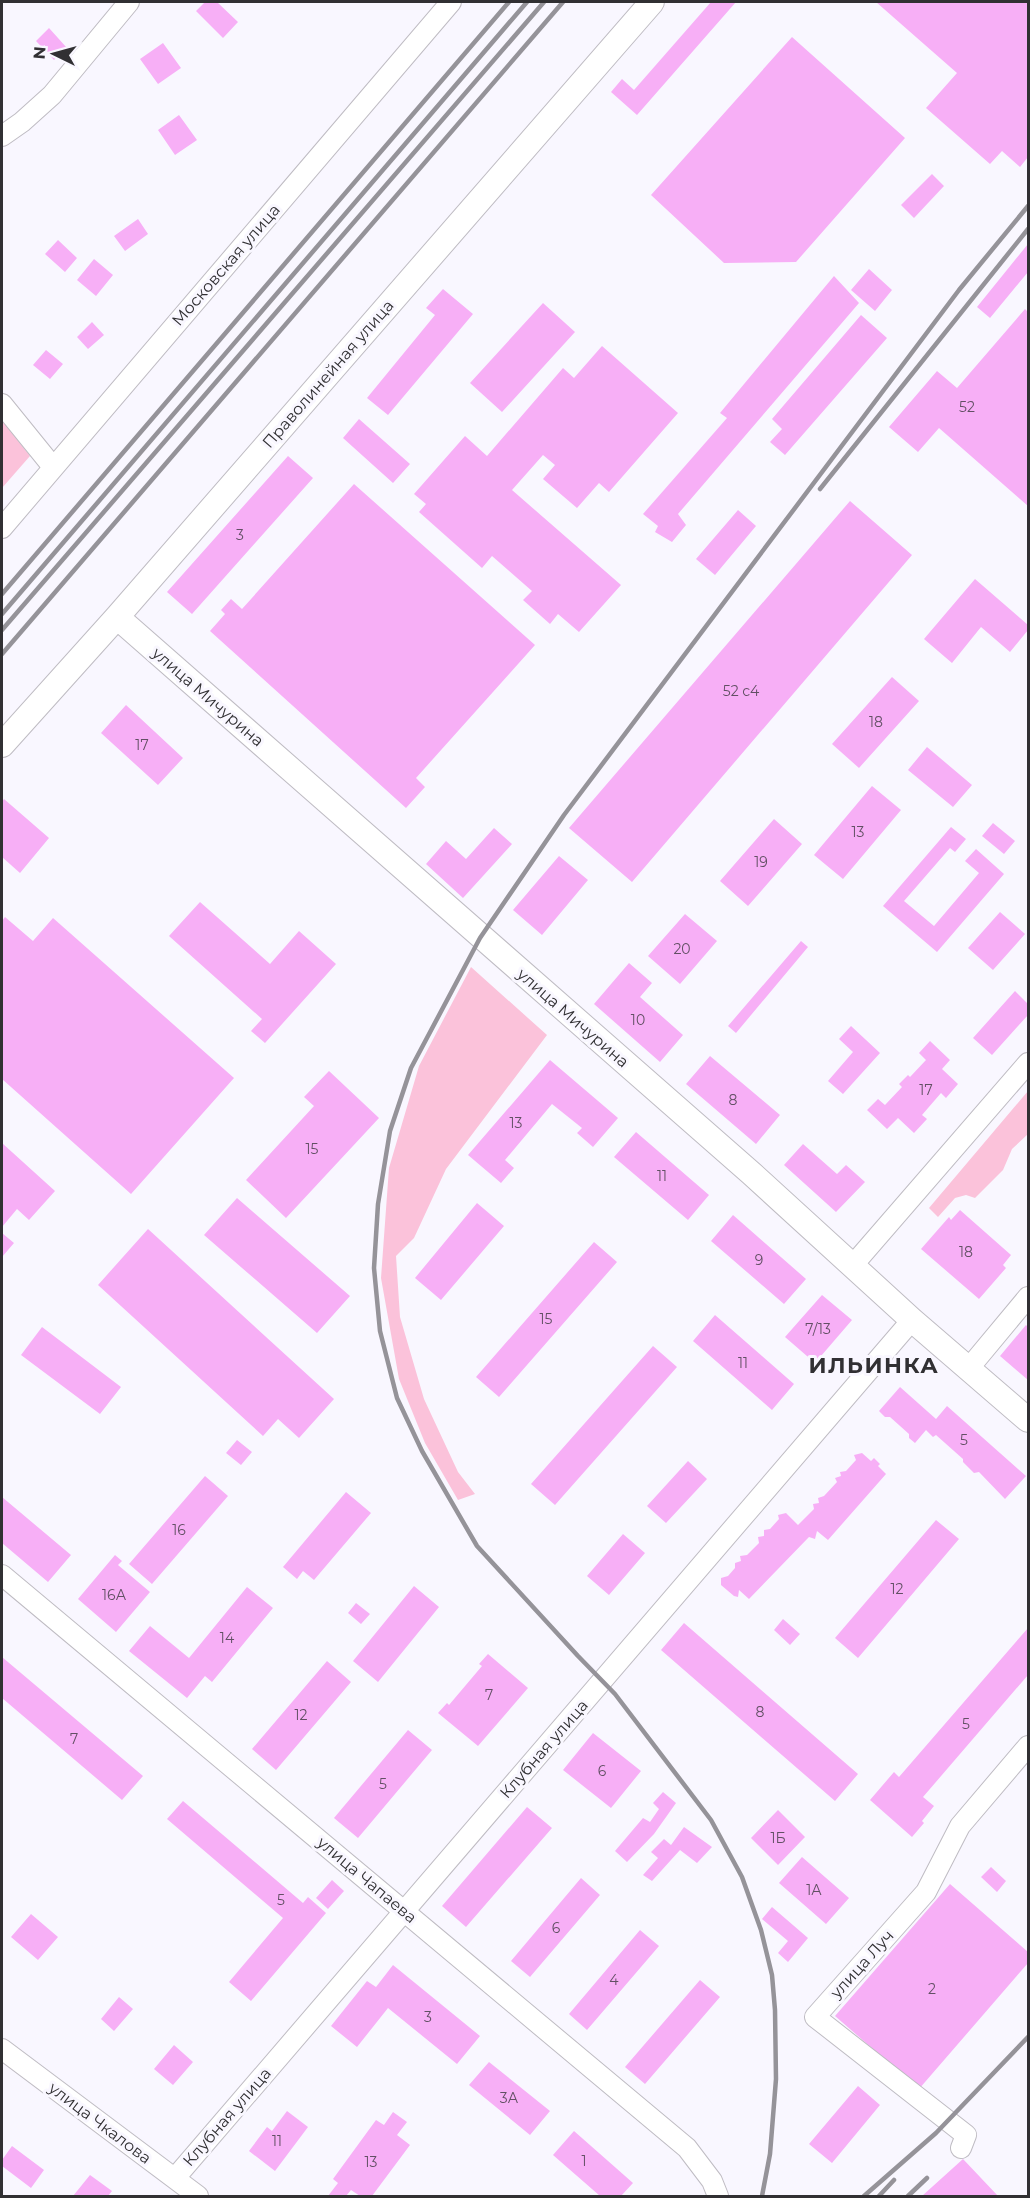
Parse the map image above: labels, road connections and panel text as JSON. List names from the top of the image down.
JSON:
{
  "streets": {
    "main road": ["Праволинейная улица", "улица Мичурина"],
    "street": [
      "Московская улица",
      "Клубная улица",
      "улица Чапаева",
      "улица Луч",
      "улица Чкалова"
    ]
  },
  "crossings": [
    ["Праволинейная улица", "улица Мичурина"],
    ["улица Мичурина", "Клубная улица"],
    ["Клубная улица", "улица Чапаева"],
    ["Клубная улица", "улица Чкалова"]
  ],
  "districts": ["ИЛЬИНКА"],
  "house_numbers": [
    "52",
    "3",
    "52 с4",
    "18",
    "17",
    "13",
    "19",
    "20",
    "10",
    "17",
    "8",
    "13",
    "15",
    "11",
    "18",
    "9",
    "15",
    "7/13",
    "11",
    "5",
    "16",
    "12",
    "16А",
    "14",
    "7",
    "8",
    "12",
    "5",
    "7",
    "6",
    "5",
    "1Б",
    "1А",
    "5",
    "6",
    "4",
    "2",
    "3",
    "3А",
    "11",
    "1",
    "13"
  ],
  "north": "left"
}
